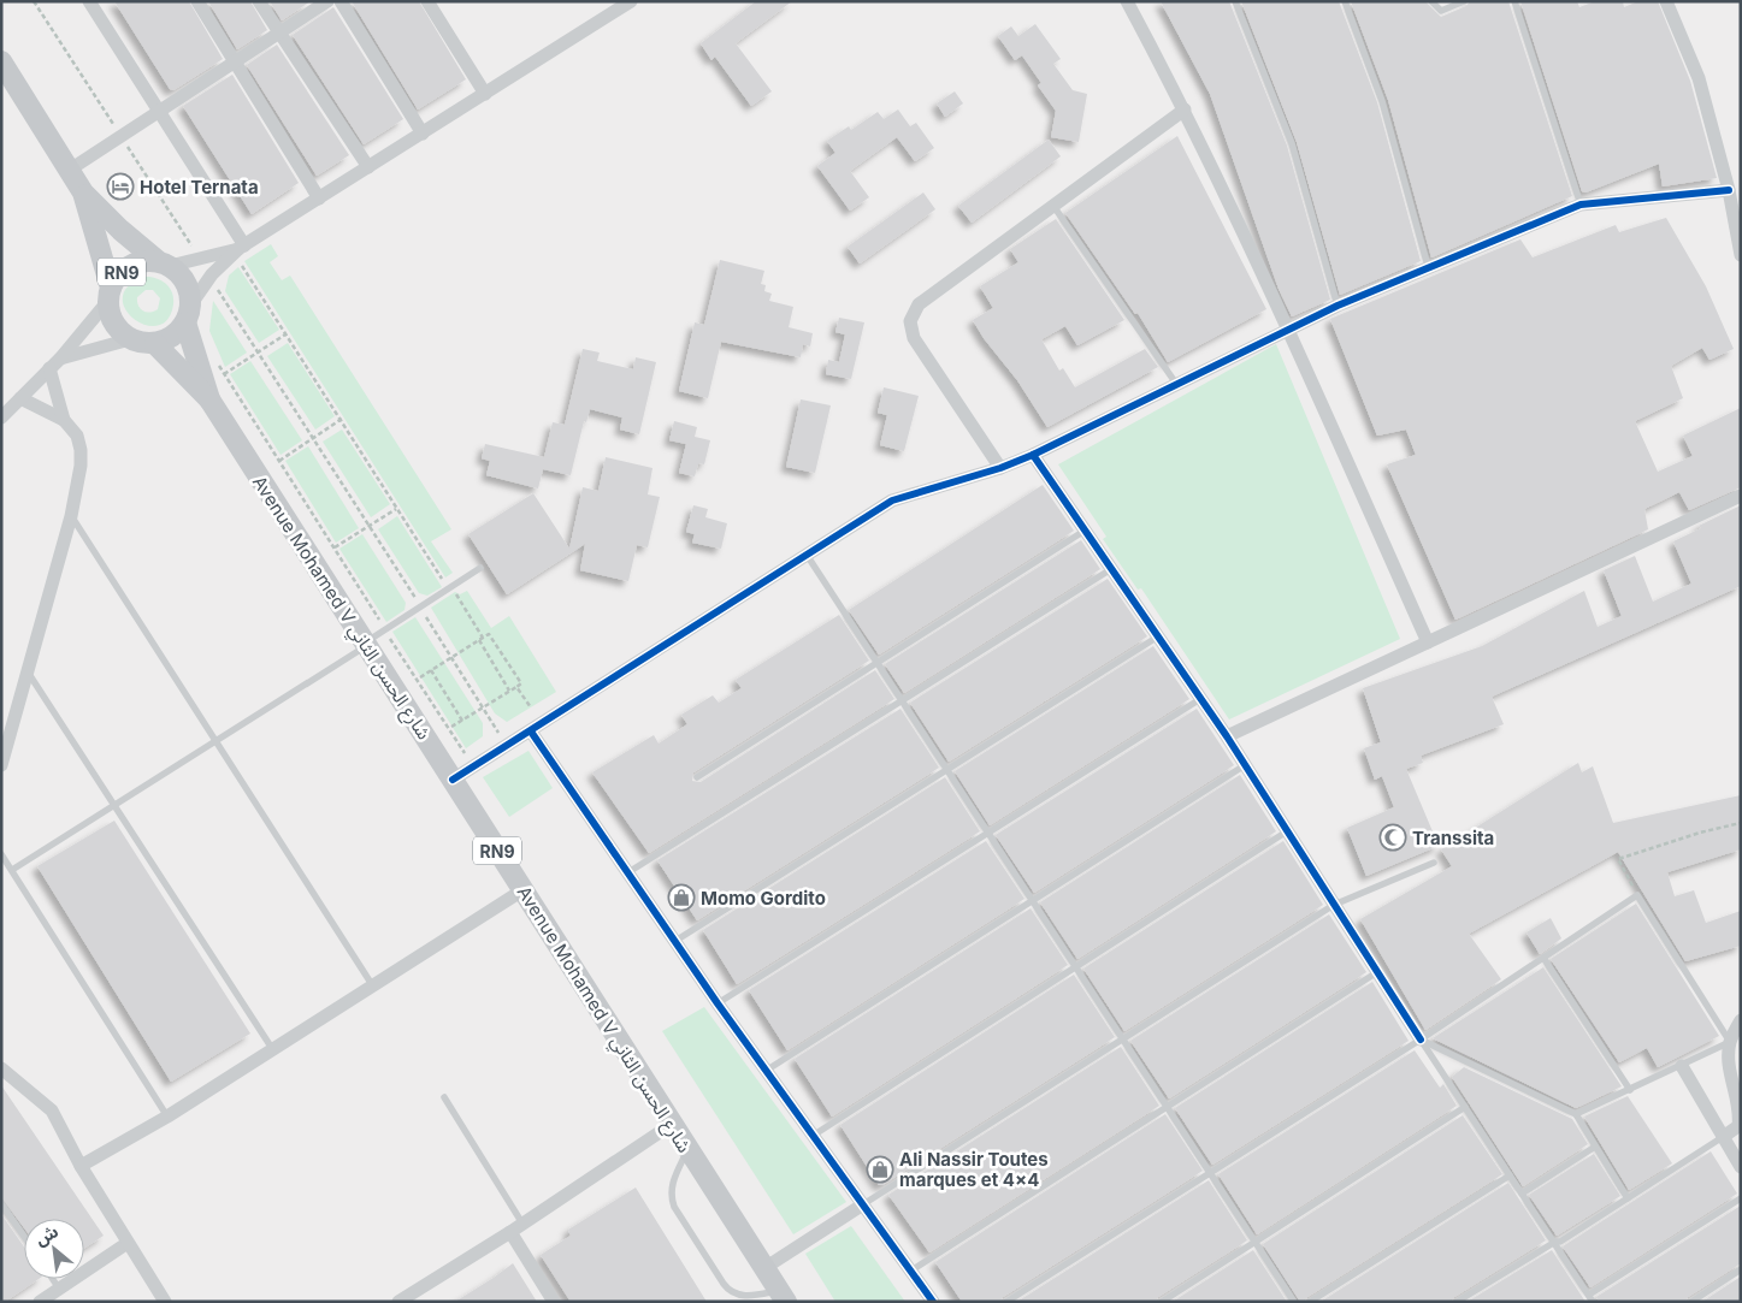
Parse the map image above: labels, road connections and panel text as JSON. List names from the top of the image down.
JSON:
{
  "streets": {
    "main road": ["RN9", "Avenue Mohamed V شارع الحسن الثاني"]
  },
  "crossings": [
    ["RN9", "Avenue Mohamed V شارع الحسن الثاني"]
  ],
  "places": {
    "hotel": ["Hotel Ternata"],
    "mosque": ["Transsita"],
    "shop": ["Momo Gordito", "Ali Nassir Toutes marques et 4x4"]
  },
  "north": "top left"
}
